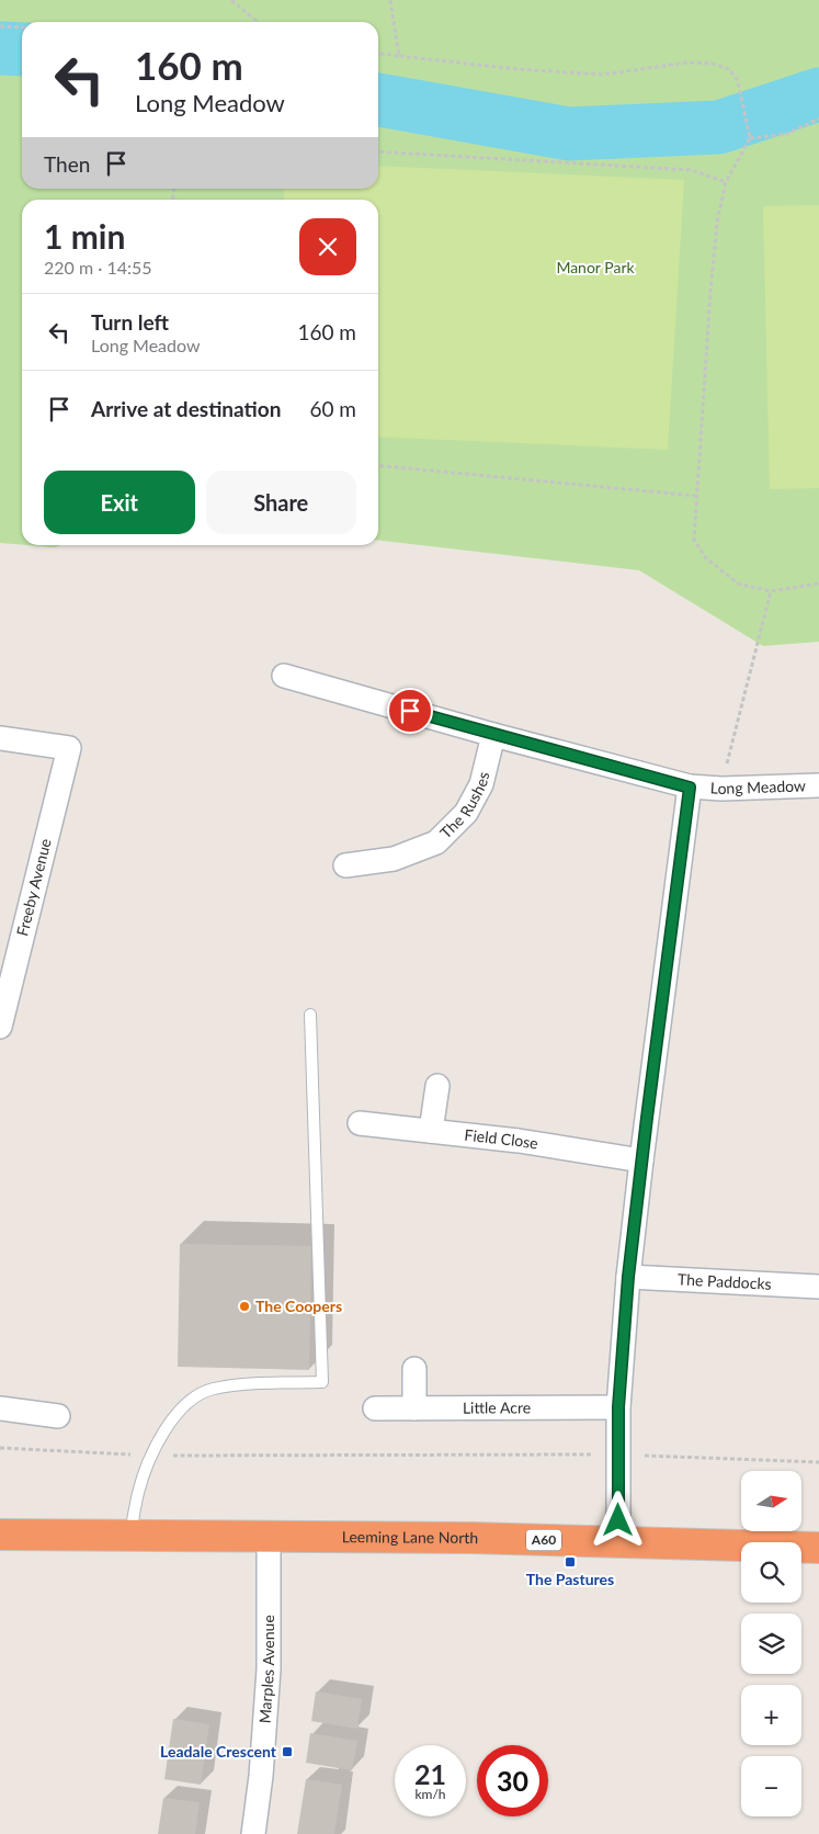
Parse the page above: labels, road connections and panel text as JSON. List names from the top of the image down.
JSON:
{
  "streets": {
    "highway": ["Leeming Lane North", "A60"],
    "street": [
      "Long Meadow",
      "The Rushes",
      "Freeby Avenue",
      "Field Close",
      "The Paddocks",
      "Little Acre",
      "Marples Avenue"
    ]
  },
  "crossings": [
    ["Long Meadow", "The Rushes"],
    ["Leeming Lane North", "Marples Avenue"]
  ],
  "parks": ["Manor Park"],
  "places": {
    "other": ["The Coopers"],
    "transit": ["The Pastures", "Leadale Crescent"]
  },
  "north": "right",
  "page": {
    "turn": ["160 m", "Long Meadow"],
    "then": "Then",
    "heading": ["1 min", "220 m · 14:55"],
    "list": [
      {
        "name": "Turn left",
        "note": "Long Meadow",
        "value": "160 m"
      },
      {
        "name": "Arrive at destination",
        "value": "60 m"
      }
    ],
    "buttons": ["Exit", "Share"],
    "map_buttons": ["+", "−"],
    "speed": "21 km/h",
    "limit": "30"
  }
}
